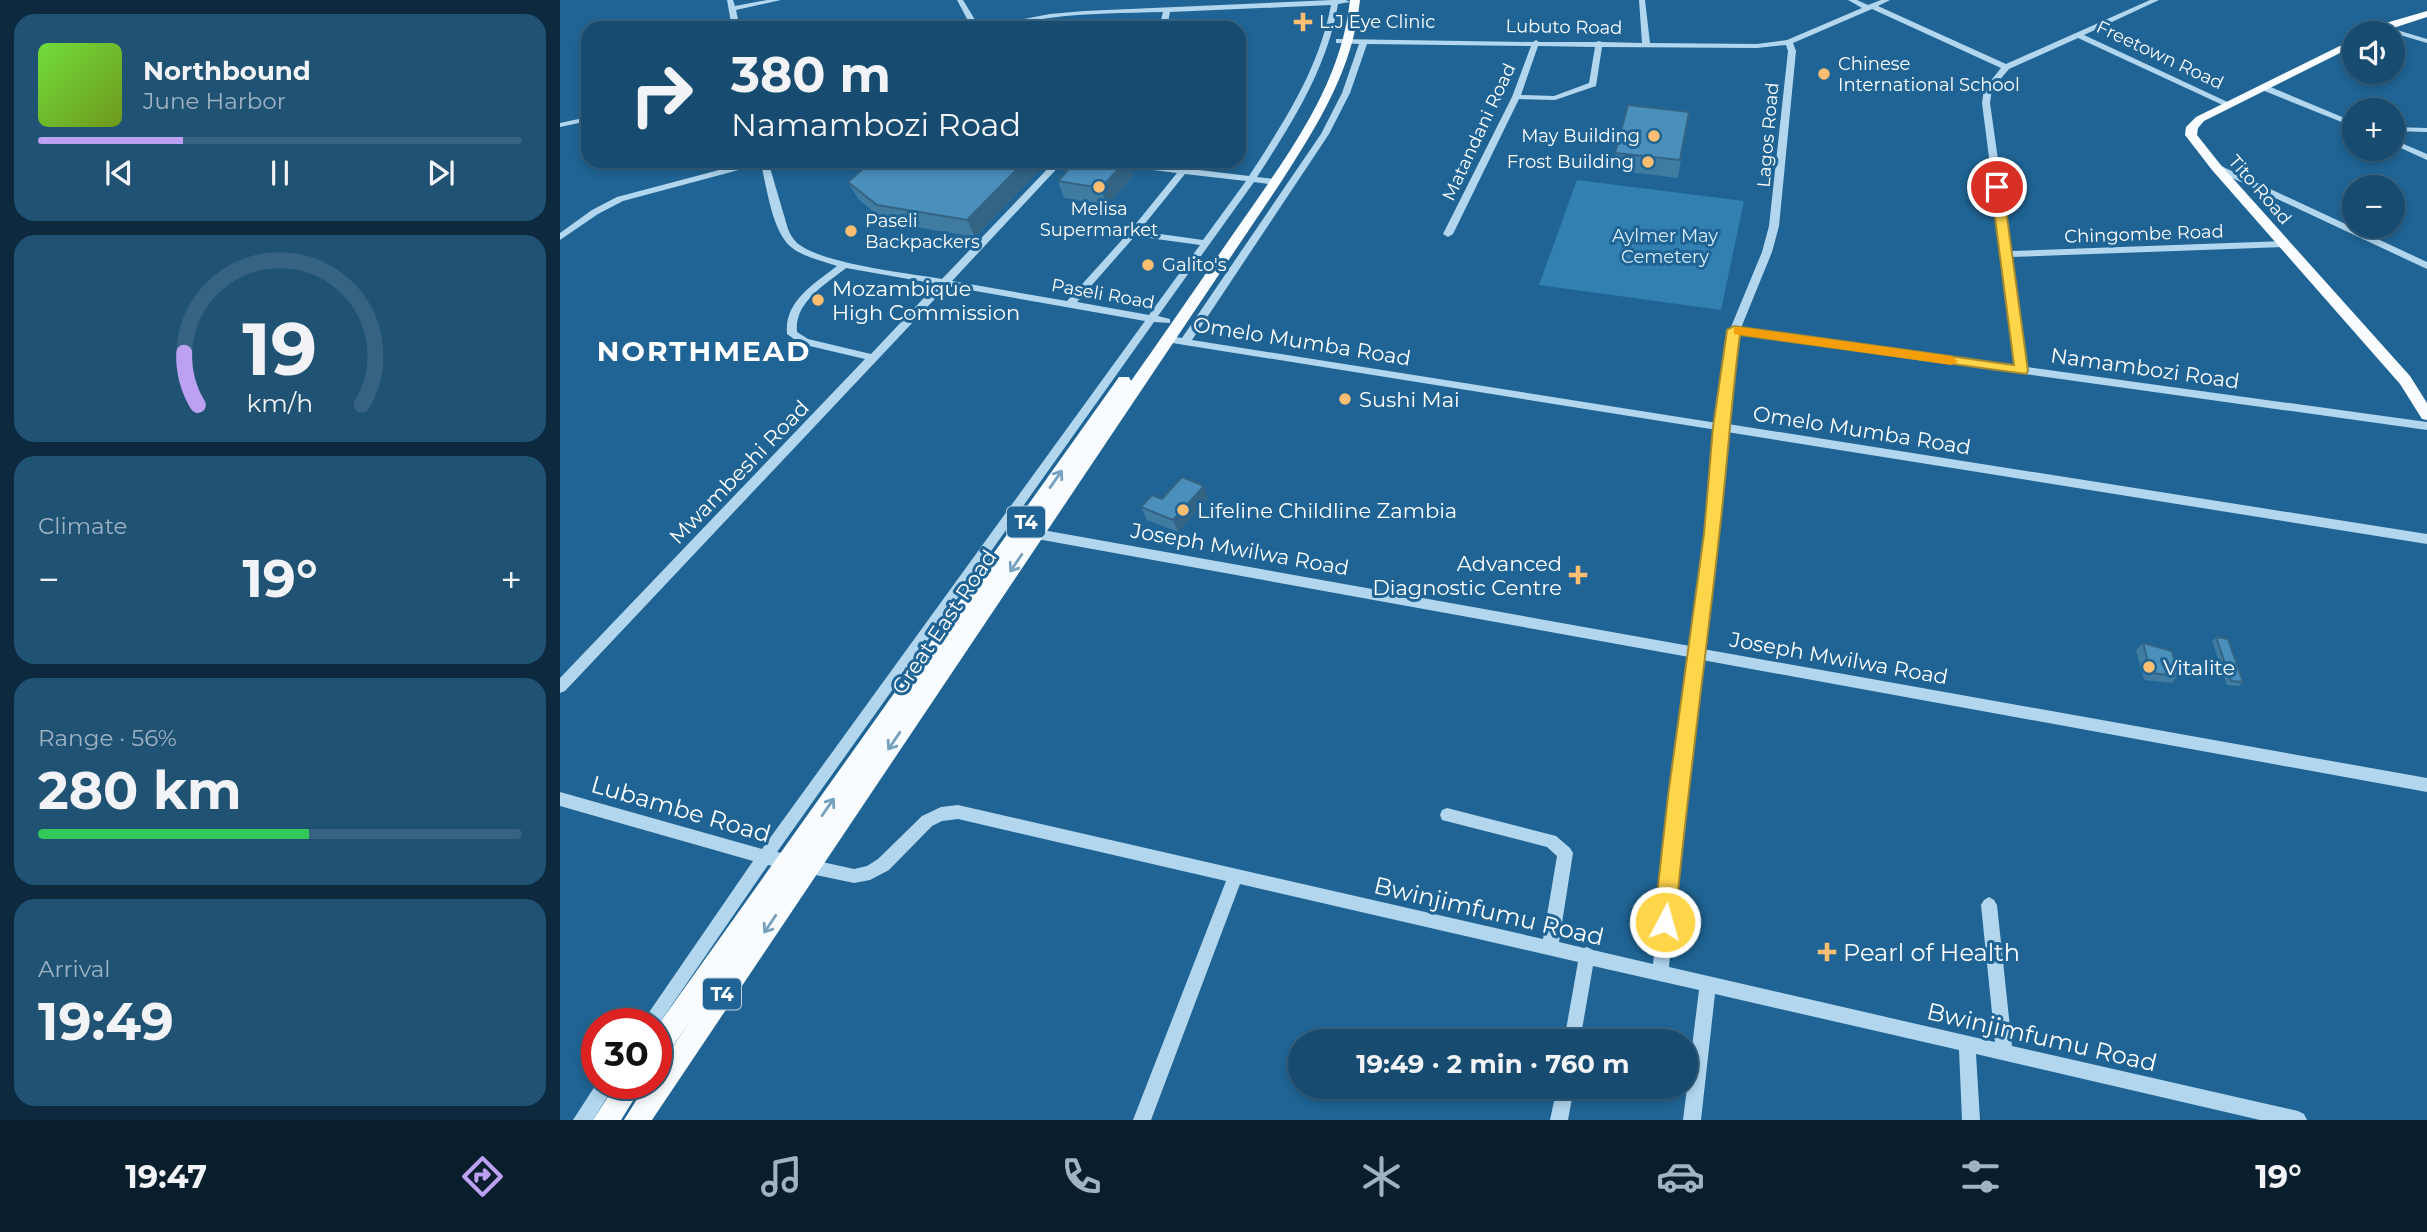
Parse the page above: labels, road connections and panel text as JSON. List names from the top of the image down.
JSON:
{
  "streets": {
    "main road": ["Tito Road", "T4", "Great East Road"],
    "street": [
      "Lubuto Road",
      "Freetown Road",
      "Matandani Road",
      "Lagos Road",
      "Chingombe Road",
      "Paseli Road",
      "Omelo Mumba Road",
      "Namambozi Road",
      "Mwambeshi Road",
      "Joseph Mwilwa Road",
      "Lubambe Road",
      "Bwinjimfumu Road"
    ]
  },
  "crossings": [
    ["Lubuto Road", "Matandani Road"],
    ["Lubuto Road", "Lagos Road"],
    ["Lubuto Road", "Great East Road"],
    ["Freetown Road", "Tito Road"],
    ["Lagos Road", "Namambozi Road"],
    ["Tito Road", "Chingombe Road"],
    ["Paseli Road", "Mwambeshi Road"],
    ["Paseli Road", "Great East Road"],
    ["Omelo Mumba Road", "Great East Road"],
    ["Joseph Mwilwa Road", "Great East Road"],
    ["Great East Road", "Lubambe Road"],
    ["Lubambe Road", "Bwinjimfumu Road"]
  ],
  "districts": ["NORTHMEAD"],
  "parks": ["Aylmer May Cemetery"],
  "places": {
    "health": ["L.J Eye Clinic", "Advanced Diagnostic Centre", "Pearl of Health"],
    "other": [
      "Chinese International School",
      "May Building",
      "Frost Building",
      "Melisa Supermarket",
      "Paseli Backpackers",
      "Galito's",
      "Mozambique High Commission",
      "Sushi Mai",
      "Lifeline Childline Zambia",
      "Vitalite"
    ]
  },
  "page": {
    "map_buttons": ["+", "−"],
    "turn": ["380 m", "Namambozi Road"],
    "song": ["Northbound", "June Harbor"],
    "tile": [
      "Climate",
      ["Range · 56%", "280 km"],
      ["Arrival", "19:49"]
    ],
    "heat": ["−", "19°", "+"],
    "limit": "30",
    "trip": "19:49 · 2 min · 760 m",
    "tabs": ["19:47", "19°"],
    "gauge": ["19", "km/h"]
  }
}
